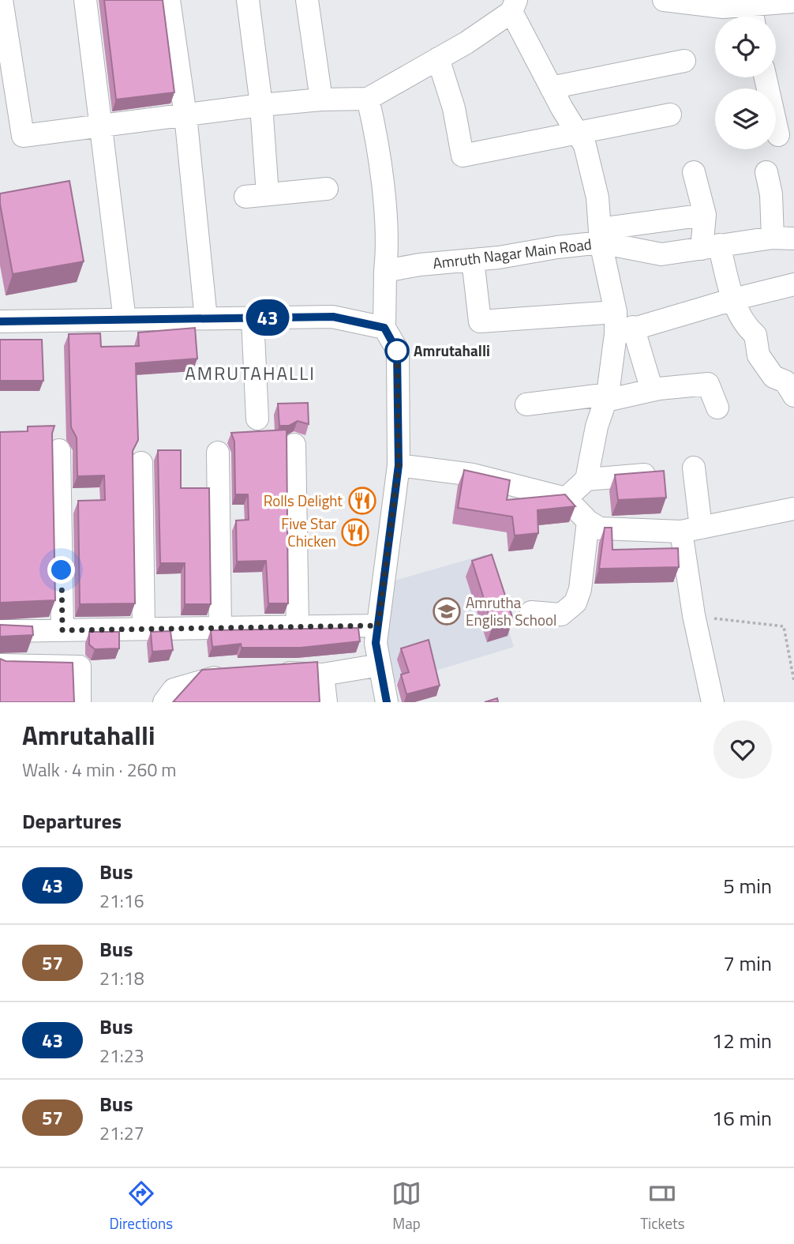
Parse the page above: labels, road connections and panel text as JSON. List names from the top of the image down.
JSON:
{
  "streets": {
    "street": ["Amruth Nagar Main Road"]
  },
  "districts": ["AMRUTAHALLI"],
  "places": {
    "other": ["Amrutahalli"],
    "restaurant": ["Rolls Delight", "Five Star Chicken"],
    "school or university": ["Amrutha English School"]
  },
  "lines": ["bus line 43"],
  "page": {
    "on_map": "43",
    "heading": [
      ["Amrutahalli", "Walk · 4 min · 260 m"],
      "Departures"
    ],
    "list": [
      {
        "mark": "43",
        "name": "Bus",
        "note": "21:16",
        "value": "5 min"
      },
      {
        "mark": "57",
        "name": "Bus",
        "note": "21:18",
        "value": "7 min"
      },
      {
        "mark": "43",
        "name": "Bus",
        "note": "21:23",
        "value": "12 min"
      },
      {
        "mark": "57",
        "name": "Bus",
        "note": "21:27",
        "value": "16 min"
      }
    ],
    "tabs": ["Directions", "Map", "Tickets"]
  }
}
